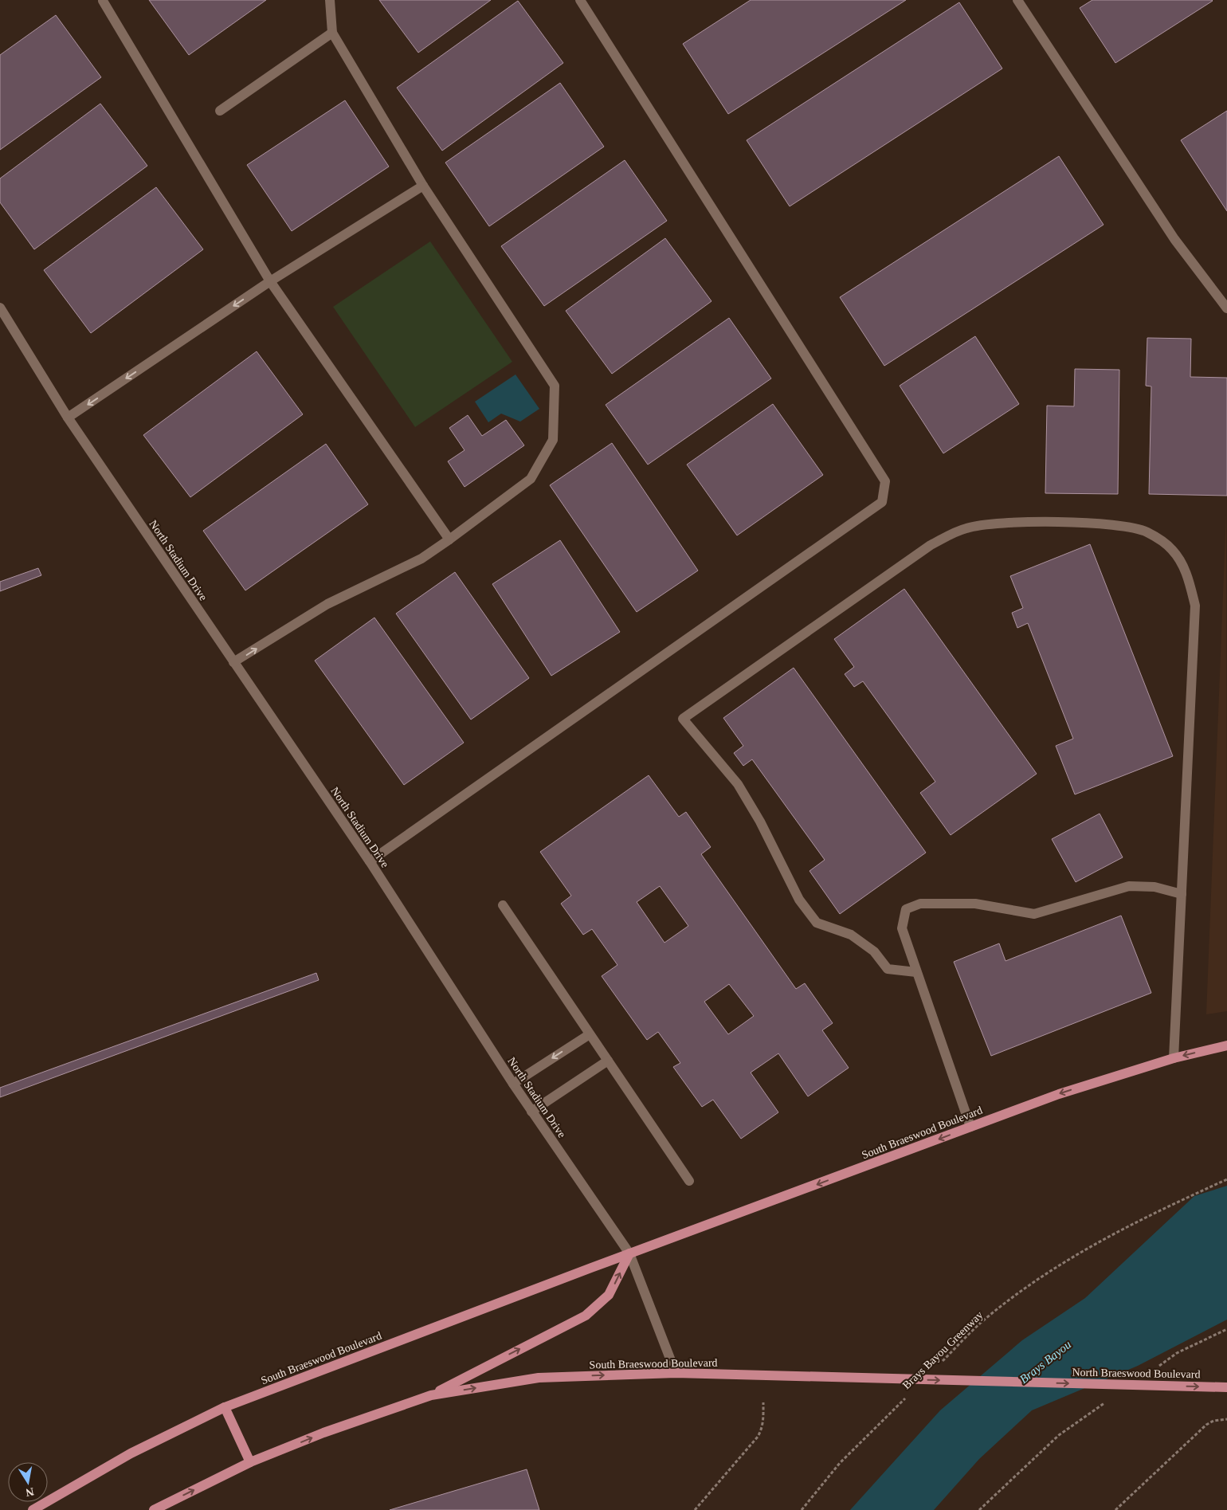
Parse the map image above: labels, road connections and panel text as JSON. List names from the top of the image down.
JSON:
{
  "streets": {
    "main road": ["South Braeswood Boulevard", "North Braeswood Boulevard"],
    "street": ["North Stadium Drive"],
    "path": ["Brays Bayou Greenway"]
  },
  "crossings": [
    ["North Stadium Drive", "South Braeswood Boulevard"],
    ["South Braeswood Boulevard", "North Braeswood Boulevard"]
  ],
  "one_way": ["North Braeswood Boulevard"],
  "water": ["Brays Bayou"],
  "north": "bottom"
}
